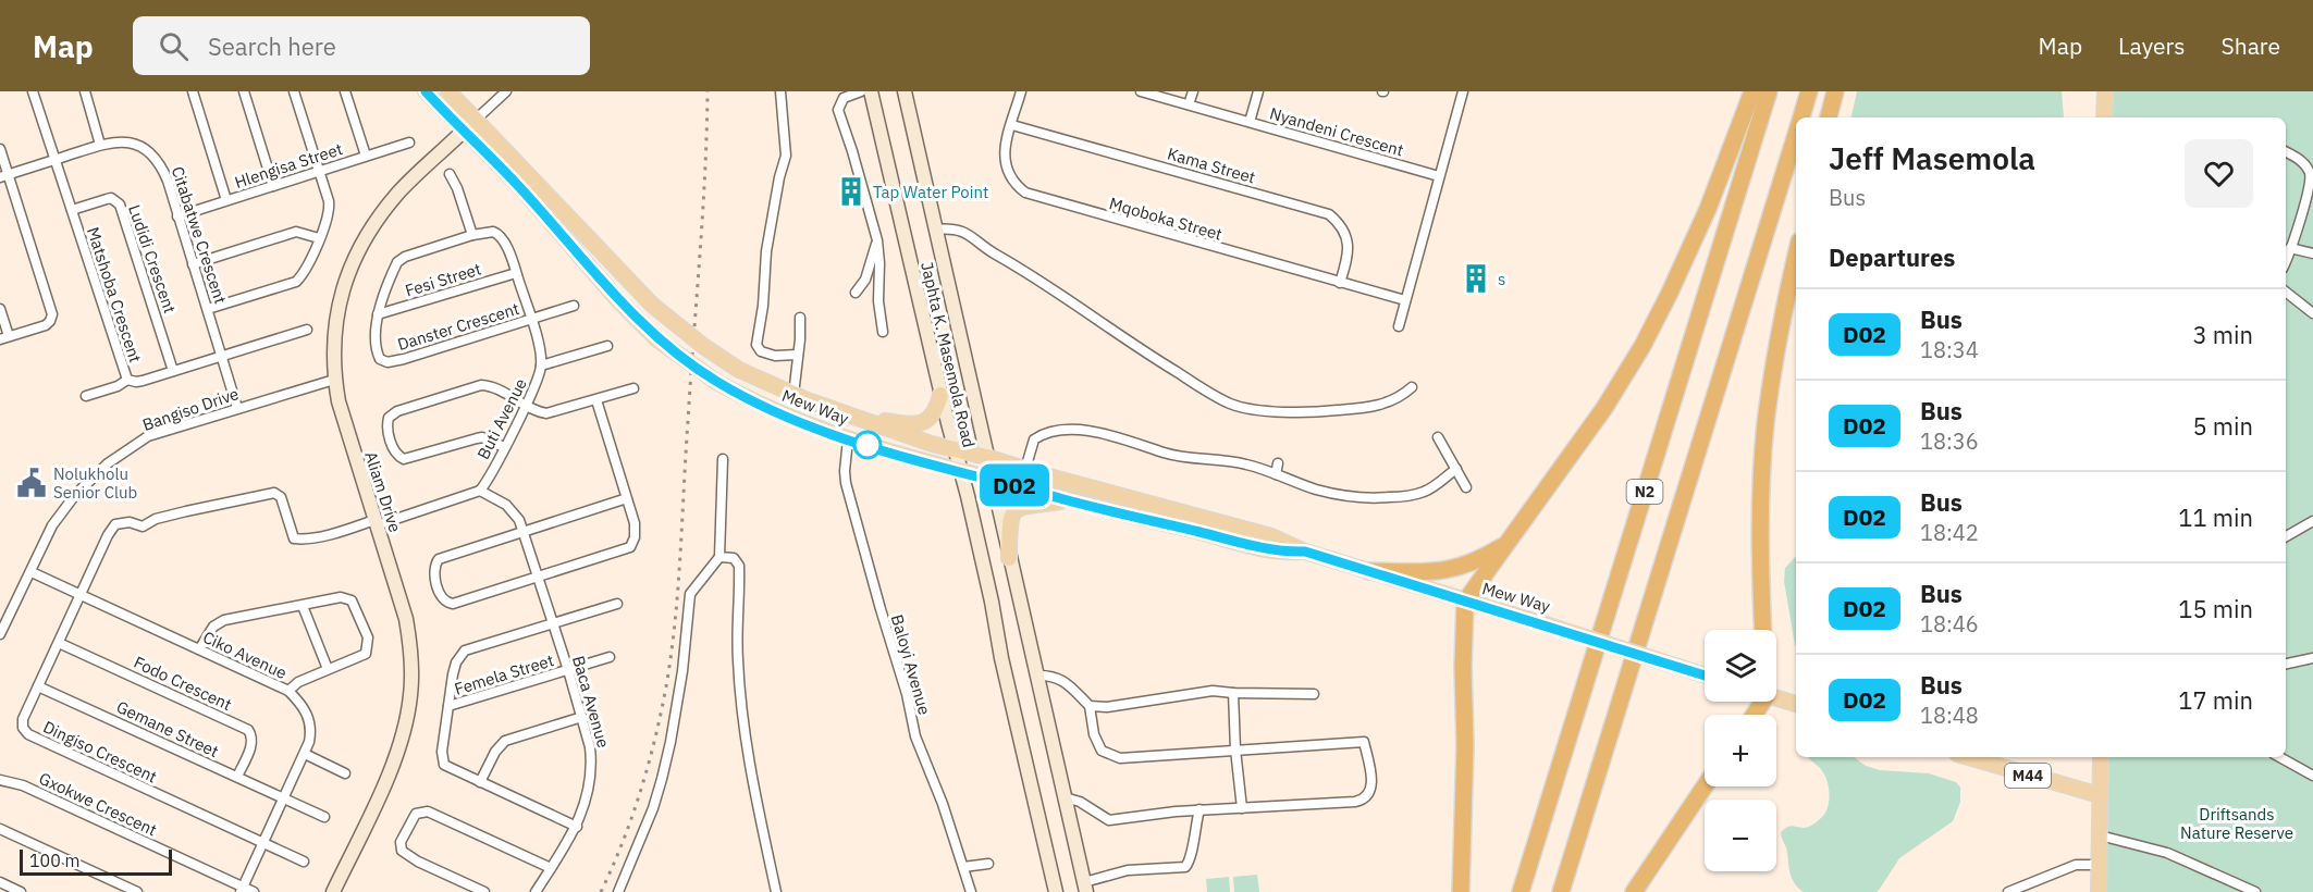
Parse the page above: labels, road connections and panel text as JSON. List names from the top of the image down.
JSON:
{
  "streets": {
    "highway": ["N2"],
    "main road": [
      "Japhta K. Masemola Road",
      "Mew Way",
      "Aliam Drive",
      "M44"
    ],
    "street": [
      "Nyandeni Crescent",
      "Hlengisa Street",
      "Kama Street",
      "Mqoboka Street",
      "Citabatwe Crescent",
      "Ludidi Crescent",
      "Fesi Street",
      "Matshoba Crescent",
      "Danster Crescent",
      "Bangiso Drive",
      "Buti Avenue",
      "Ciko Avenue",
      "Baloyi Avenue",
      "Femela Street",
      "Fodo Crescent",
      "Baca Avenue",
      "Gemane Street",
      "Dingiso Crescent",
      "Gxokwe Crescent"
    ]
  },
  "crossings": [
    ["Hlengisa Street", "Citabatwe Crescent"],
    ["Kama Street", "Mqoboka Street"],
    ["Citabatwe Crescent", "Matshoba Crescent"],
    ["Citabatwe Crescent", "Bangiso Drive"],
    ["Ludidi Crescent", "Matshoba Crescent"],
    ["Fesi Street", "Danster Crescent"],
    ["Fesi Street", "Buti Avenue"],
    ["Danster Crescent", "Buti Avenue"],
    ["Japhta K. Masemola Road", "Mew Way"],
    ["Mew Way", "Aliam Drive"],
    ["Mew Way", "Baloyi Avenue"],
    ["Bangiso Drive", "Aliam Drive"],
    ["Bangiso Drive", "Ciko Avenue"],
    ["Buti Avenue", "Baca Avenue"],
    ["Ciko Avenue", "Gemane Street"],
    ["Ciko Avenue", "Dingiso Crescent"],
    ["Ciko Avenue", "Gxokwe Crescent"],
    ["Femela Street", "Baca Avenue"],
    ["Fodo Crescent", "Gemane Street"],
    ["Fodo Crescent", "Dingiso Crescent"],
    ["Gemane Street", "Dingiso Crescent"]
  ],
  "parks": ["Driftsands Nature Reserve"],
  "places": {
    "building": ["Tap Water Point", "s"],
    "public building": ["Nolukholu Senior Club"]
  },
  "lines": ["bus line D02"],
  "scale_bar": "100 m",
  "page": {
    "header": "Map",
    "search": "Search here",
    "nav": ["Map", "Layers", "Share"],
    "on_map": "D02",
    "heading": [
      ["Jeff Masemola", "Bus"],
      "Departures"
    ],
    "list": [
      {
        "mark": "D02",
        "name": "Bus",
        "note": "18:34",
        "value": "3 min"
      },
      {
        "mark": "D02",
        "name": "Bus",
        "note": "18:36",
        "value": "5 min"
      },
      {
        "mark": "D02",
        "name": "Bus",
        "note": "18:42",
        "value": "11 min"
      },
      {
        "mark": "D02",
        "name": "Bus",
        "note": "18:46",
        "value": "15 min"
      },
      {
        "mark": "D02",
        "name": "Bus",
        "note": "18:48",
        "value": "17 min"
      }
    ],
    "map_buttons": ["+", "−"],
    "scale": "100 m"
  }
}
